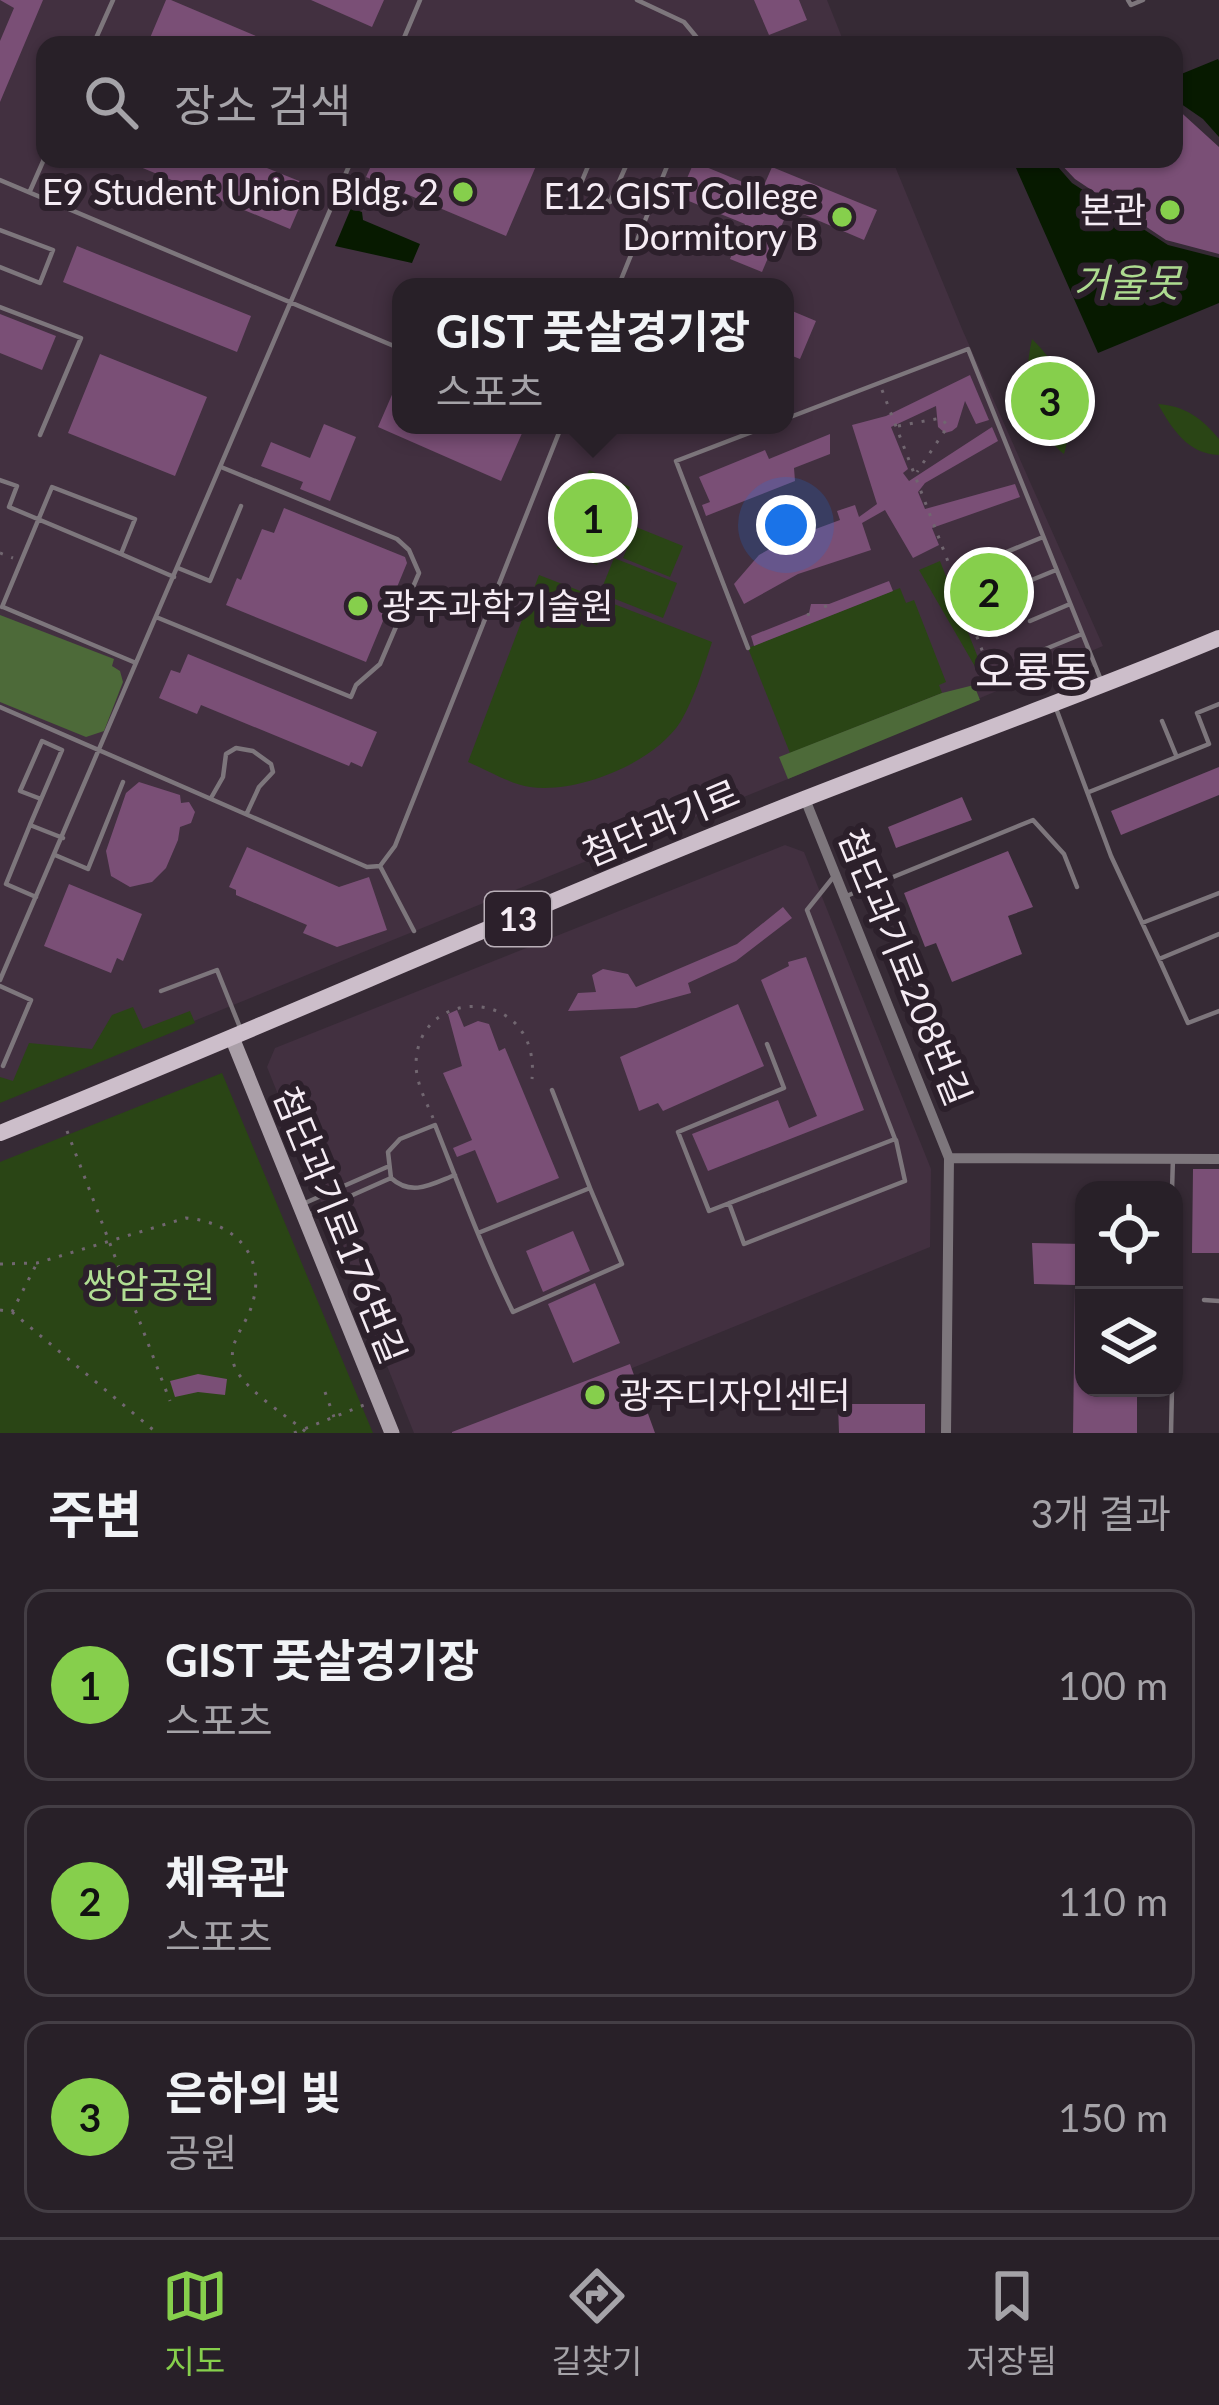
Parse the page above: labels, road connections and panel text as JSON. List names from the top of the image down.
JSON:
{
  "streets": {
    "main road": ["첨단과기로", "13"],
    "street": ["첨단과기로208번길", "첨단과기로176번길"]
  },
  "crossings": [
    ["첨단과기로", "첨단과기로208번길"],
    ["첨단과기로", "첨단과기로176번길"]
  ],
  "districts": ["오룡동"],
  "water": ["거울못"],
  "parks": ["쌍암공원"],
  "places": [
    "E9 Student Union Bldg. 2",
    "본관",
    "E12 GIST College Dormitory B",
    "광주과학기술원",
    "광주디자인센터"
  ],
  "page": {
    "search": "장소 검색",
    "popup": ["GIST 풋살경기장", "스포츠"],
    "pins": ["3", "1", "2"],
    "heading": ["주변", "3개 결과"],
    "list": [
      {
        "mark": "1",
        "name": "GIST 풋살경기장",
        "note": "스포츠",
        "value": "100 m"
      },
      {
        "mark": "2",
        "name": "체육관",
        "note": "스포츠",
        "value": "110 m"
      },
      {
        "mark": "3",
        "name": "은하의 빛",
        "note": "공원",
        "value": "150 m"
      }
    ],
    "nav": ["지도", "길찾기", "저장됨"]
  }
}
